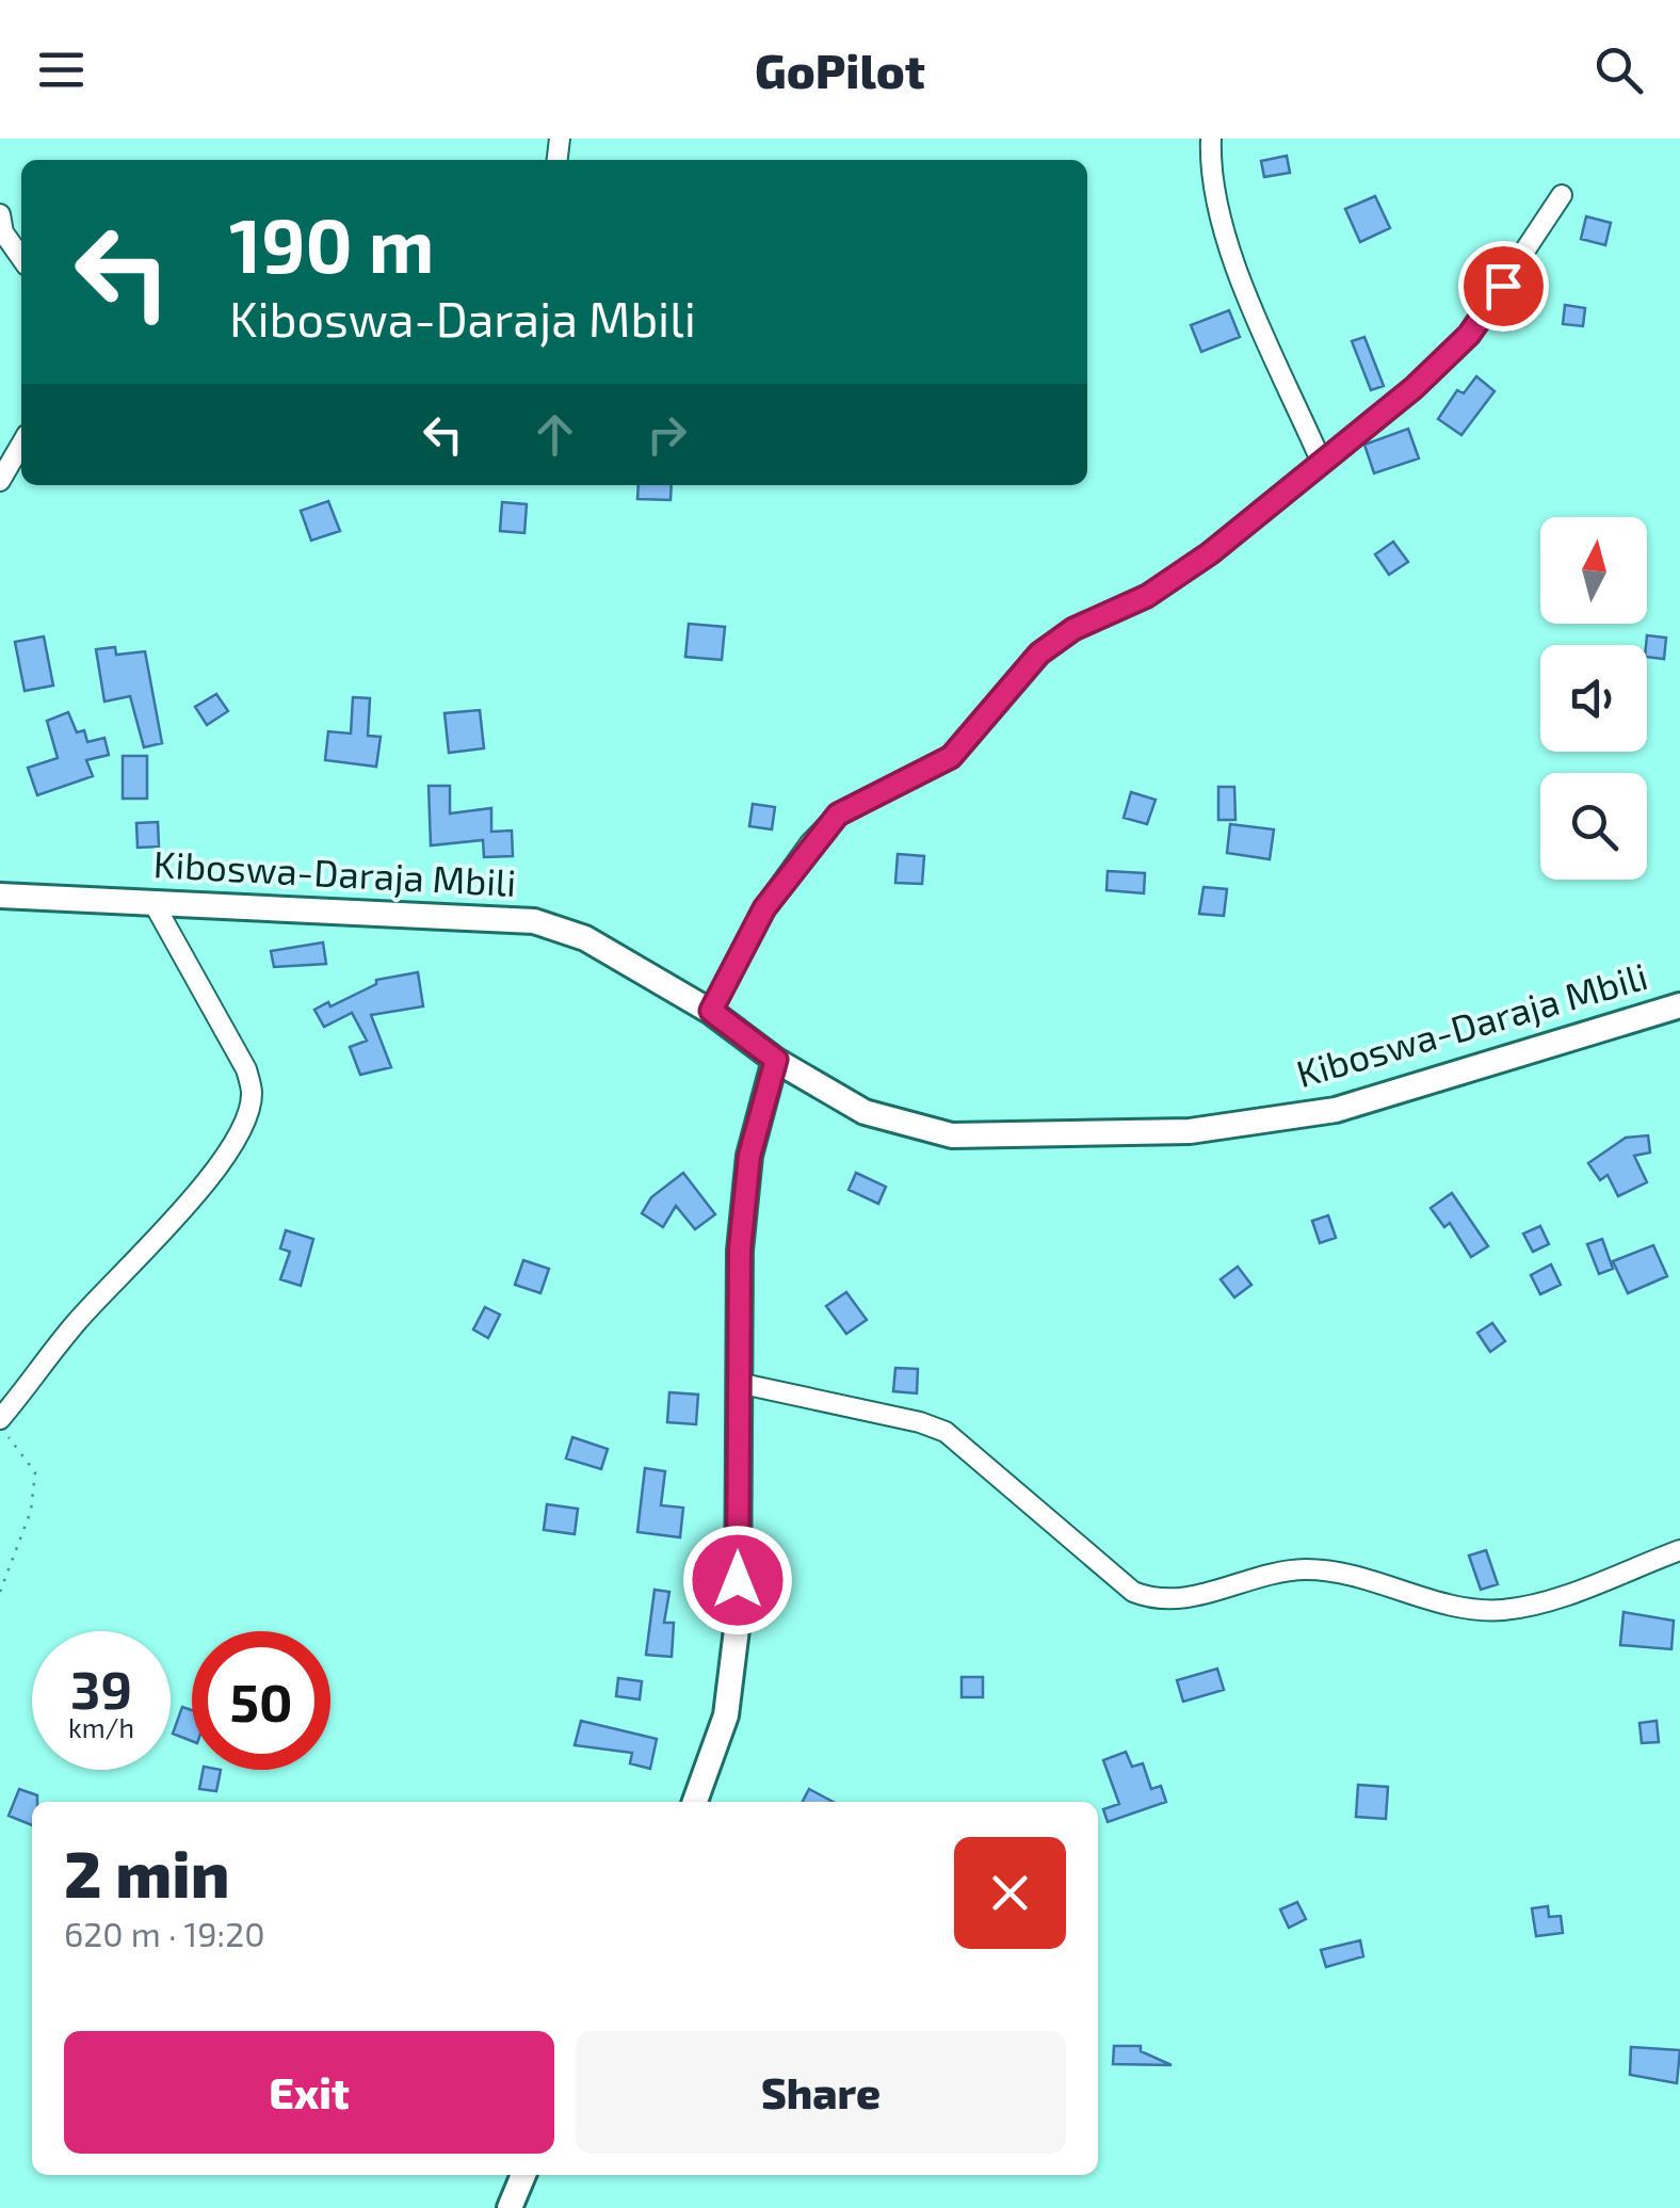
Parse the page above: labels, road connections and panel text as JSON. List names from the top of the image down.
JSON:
{
  "streets": {
    "main road": ["Kiboswa-Daraja Mbili"]
  },
  "north": "top",
  "page": {
    "header": "GoPilot",
    "turn": ["190 m", "Kiboswa-Daraja Mbili"],
    "speed": "39 km/h",
    "limit": "50",
    "heading": ["2 min", "620 m · 19:20"],
    "buttons": ["Exit", "Share"]
  }
}
